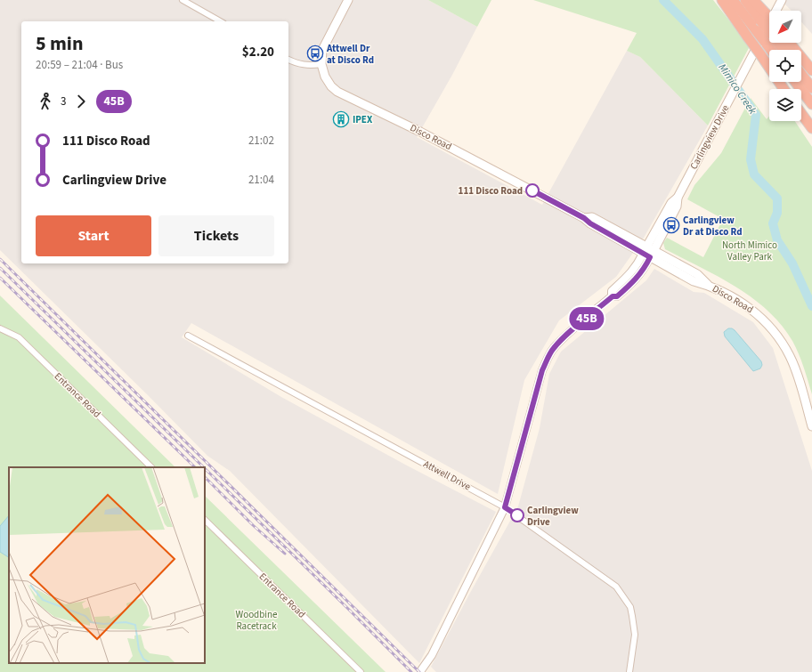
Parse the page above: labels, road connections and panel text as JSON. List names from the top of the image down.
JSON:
{
  "streets": {
    "main road": ["Disco Road", "Carlingview Drive"],
    "street": ["Entrance Road", "Attwell Drive"]
  },
  "crossings": [
    ["Disco Road", "Carlingview Drive"],
    ["Carlingview Drive", "Attwell Drive"]
  ],
  "water": ["Mimico Creek"],
  "parks": ["North Mimico Valley Park", "Woodbine Racetrack"],
  "places": {
    "bus stop": ["Attwell Dr at Disco Rd", "Carlingview Dr at Disco Rd"],
    "building": ["IPEX"],
    "other": ["111 Disco Road", "Carlingview Drive"]
  },
  "lines": ["bus line 45B"],
  "north": "bottom left",
  "page": {
    "on_map": "45B",
    "heading": ["5 min", "20:59 – 21:04 · Bus", "$2.20"],
    "legs": ["3", "45B"],
    "list": [
      {
        "name": "111 Disco Road",
        "value": "21:02"
      },
      {
        "name": "Carlingview Drive",
        "value": "21:04"
      }
    ],
    "buttons": ["Start", "Tickets"]
  }
}
